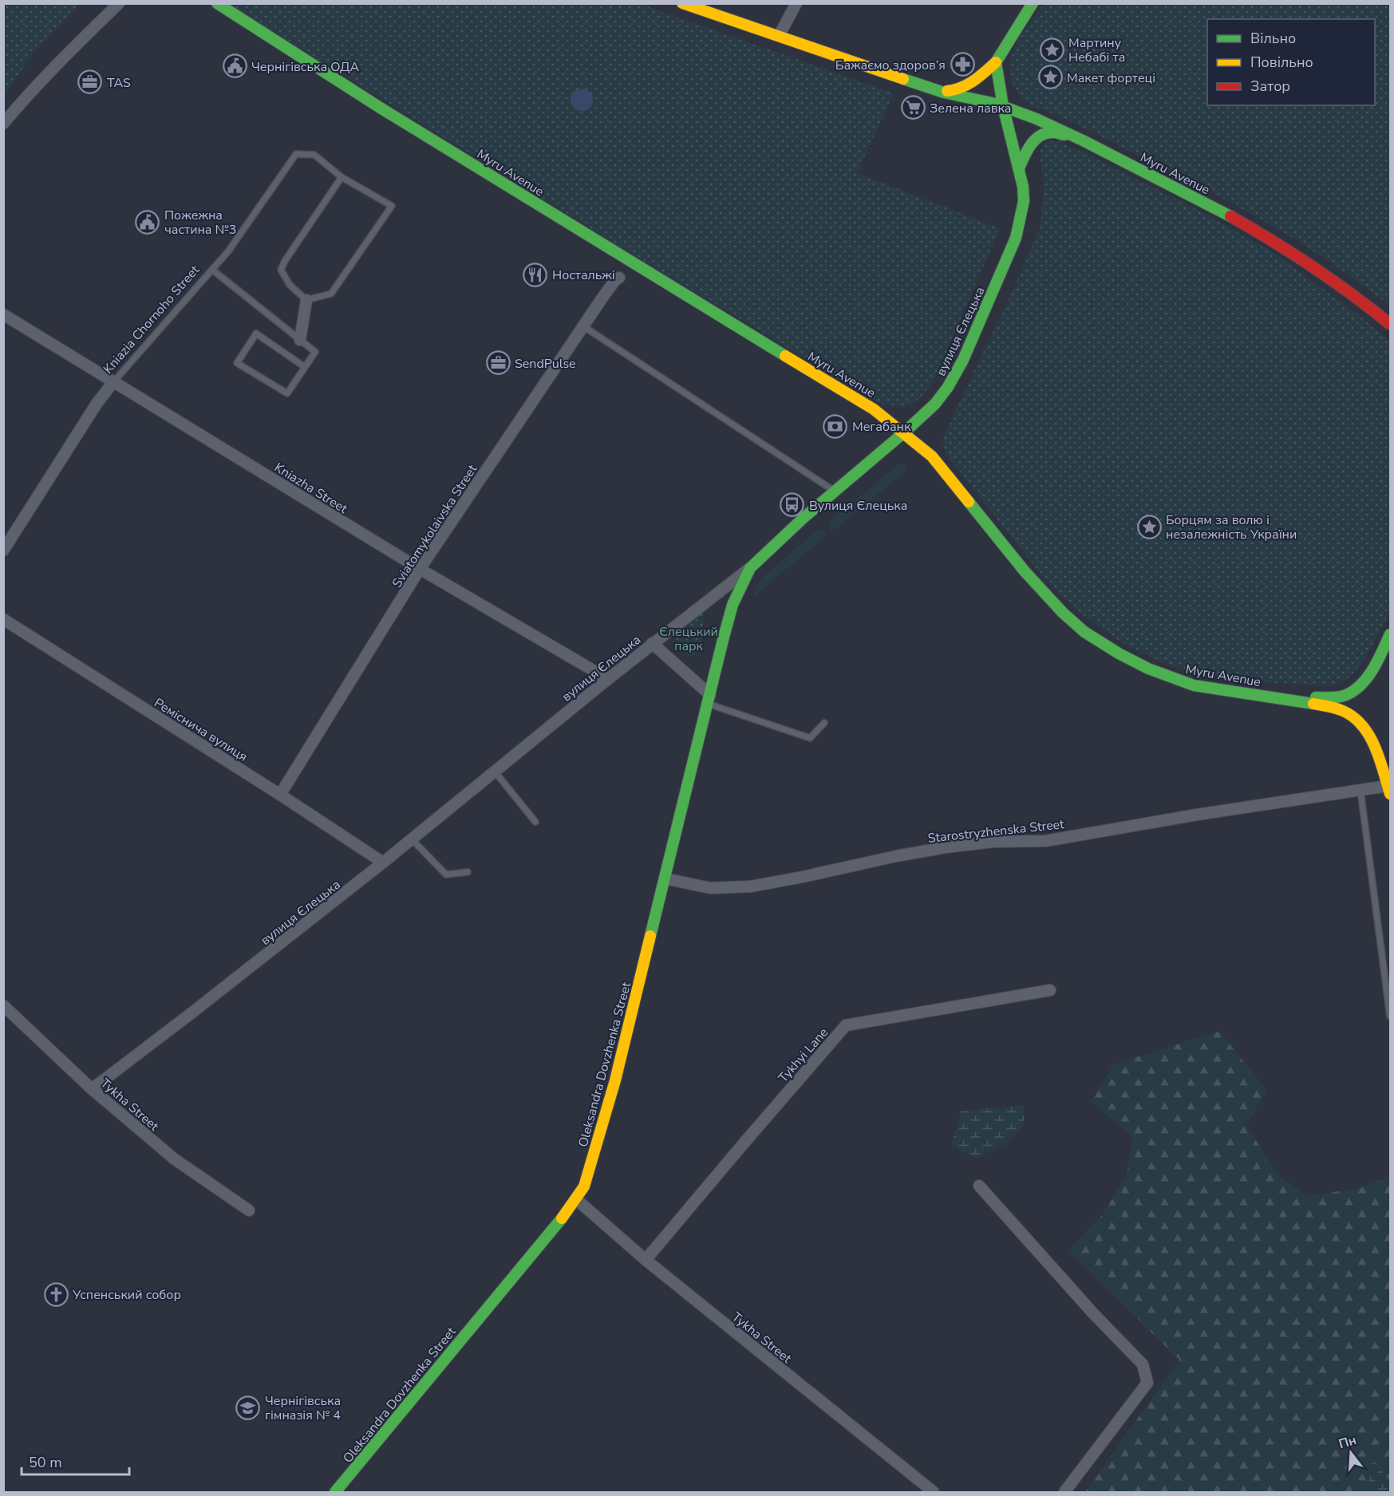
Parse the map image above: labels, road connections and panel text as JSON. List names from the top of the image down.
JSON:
{
  "streets": {
    "main road": ["Myru Avenue", "вулиця Єлецька", "Oleksandra Dovzhenka Street"],
    "street": [
      "Kniazia Chornoho Street",
      "Kniazha Street",
      "Sviatomykolaivska Street",
      "Реміснича вулиця",
      "Starostryzhenska Street",
      "Tykhyi Lane",
      "Tykha Street"
    ]
  },
  "crossings": [
    ["Myru Avenue", "вулиця Єлецька"],
    ["Myru Avenue", "Starostryzhenska Street"],
    ["Kniazia Chornoho Street", "Kniazha Street"],
    ["вулиця Єлецька", "Kniazha Street"],
    ["вулиця Єлецька", "Реміснича вулиця"],
    ["вулиця Єлецька", "Oleksandra Dovzhenka Street"],
    ["вулиця Єлецька", "Tykha Street"],
    ["Kniazha Street", "Sviatomykolaivska Street"],
    ["Sviatomykolaivska Street", "Реміснича вулиця"],
    ["Starostryzhenska Street", "Oleksandra Dovzhenka Street"],
    ["Tykhyi Lane", "Tykha Street"],
    ["Oleksandra Dovzhenka Street", "Tykha Street"]
  ],
  "parks": ["Єлецький парк"],
  "places": {
    "place": ["Мартину Небабі та", "Макет фортеці", "Борцям за волю і незалежність України"],
    "pharmacy": ["Бажаємо здоров’я"],
    "public building": ["Чернігівська ОДА", "Пожежна частина №3"],
    "office": ["TAS", "SendPulse"],
    "supermarket": ["Зелена лавка"],
    "restaurant": ["Ностальжі"],
    "bank": ["Мегабанк"],
    "bus stop": ["Вулиця Єлецька"],
    "church": ["Успенський собор"],
    "school or university": ["Чернігівська гімназія № 4"]
  },
  "legend": ["Вільно", "Повільно", "Затор"],
  "scale_bar": "50 m",
  "north": "top"
}
